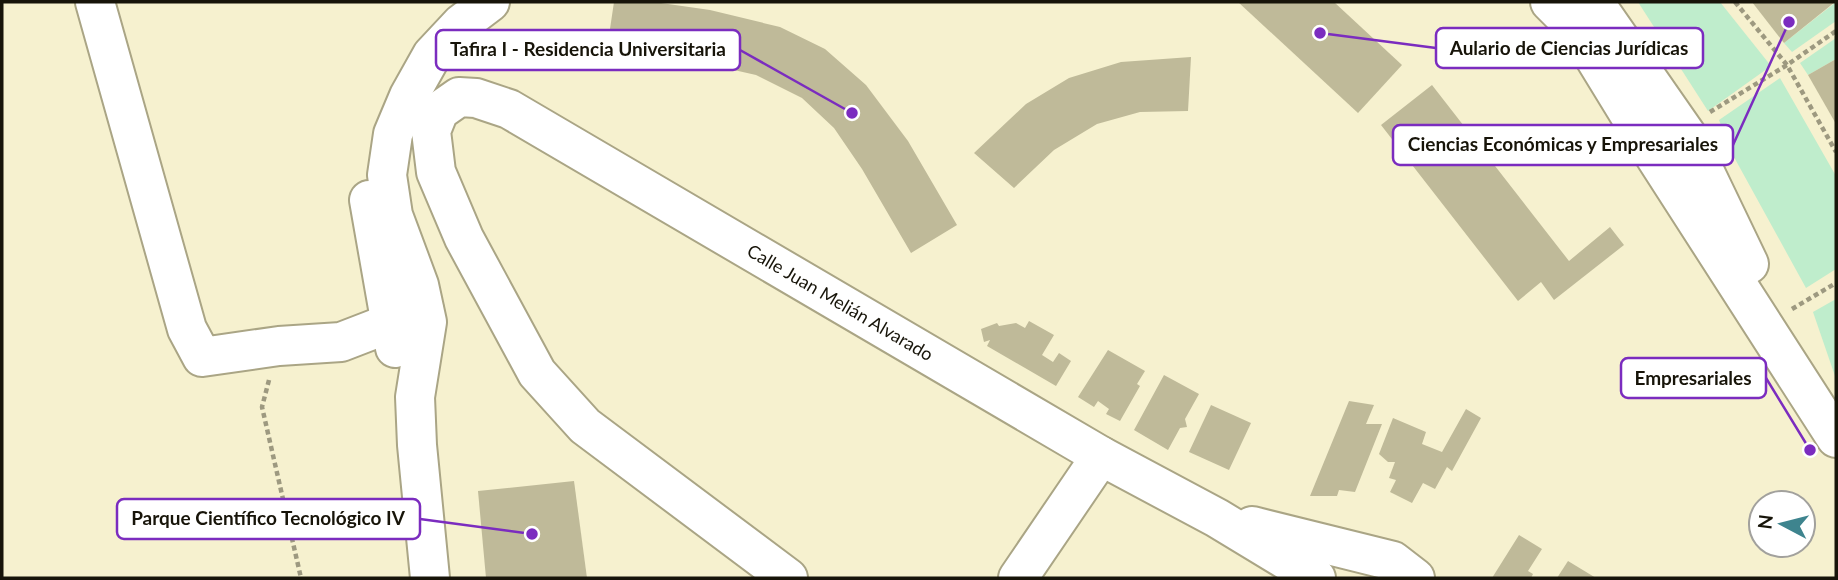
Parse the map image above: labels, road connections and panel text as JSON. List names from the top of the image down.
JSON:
{
  "streets": {
    "street": ["Calle Juan Melián Alvarado"]
  },
  "places": [
    "Ciencias Económicas y Empresariales",
    "Aulario de Ciencias Jurídicas",
    "Tafira I - Residencia Universitaria",
    "Empresariales",
    "Parque Científico Tecnológico IV"
  ],
  "north": "left"
}
